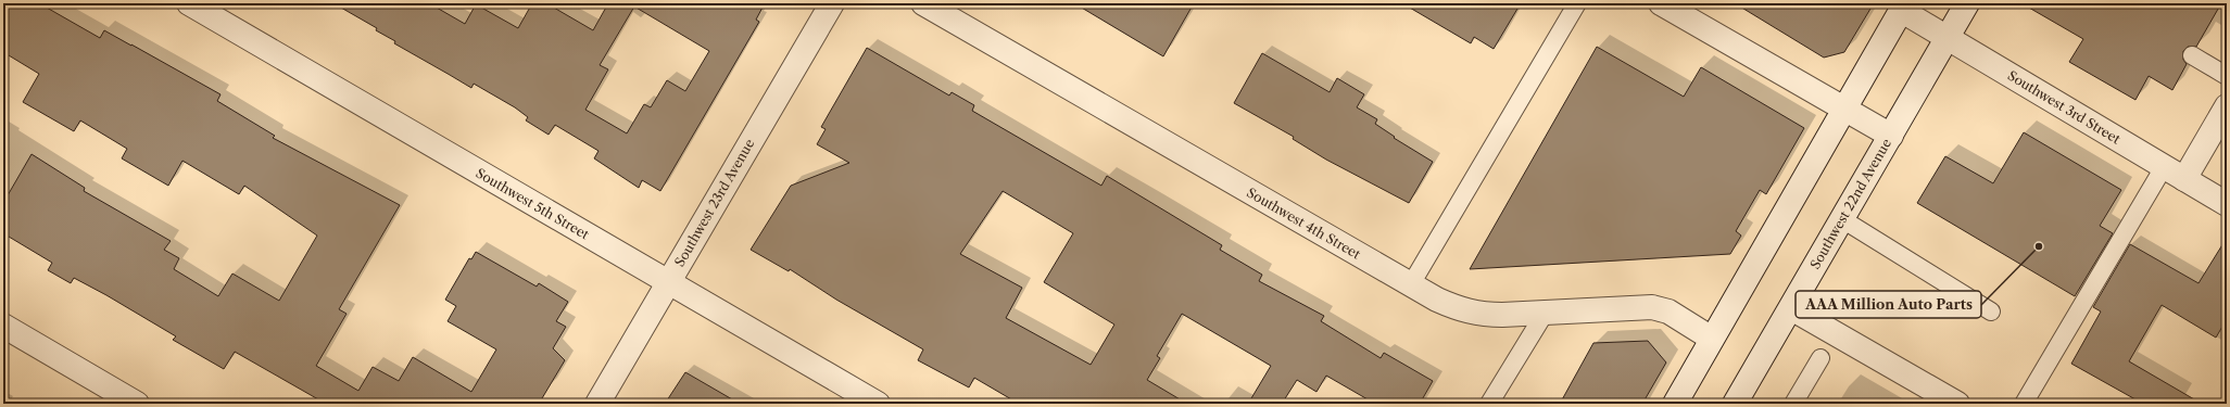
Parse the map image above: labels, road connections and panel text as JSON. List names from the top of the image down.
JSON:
{
  "streets": {
    "street": [
      "Southwest 3rd Street",
      "Southwest 23rd Avenue",
      "Southwest 5th Street",
      "Southwest 22nd Avenue",
      "Southwest 4th Street"
    ]
  },
  "crossings": [
    ["Southwest 3rd Street", "Southwest 22nd Avenue"],
    ["Southwest 23rd Avenue", "Southwest 5th Street"]
  ],
  "places": ["AAA Million Auto Parts"]
}
